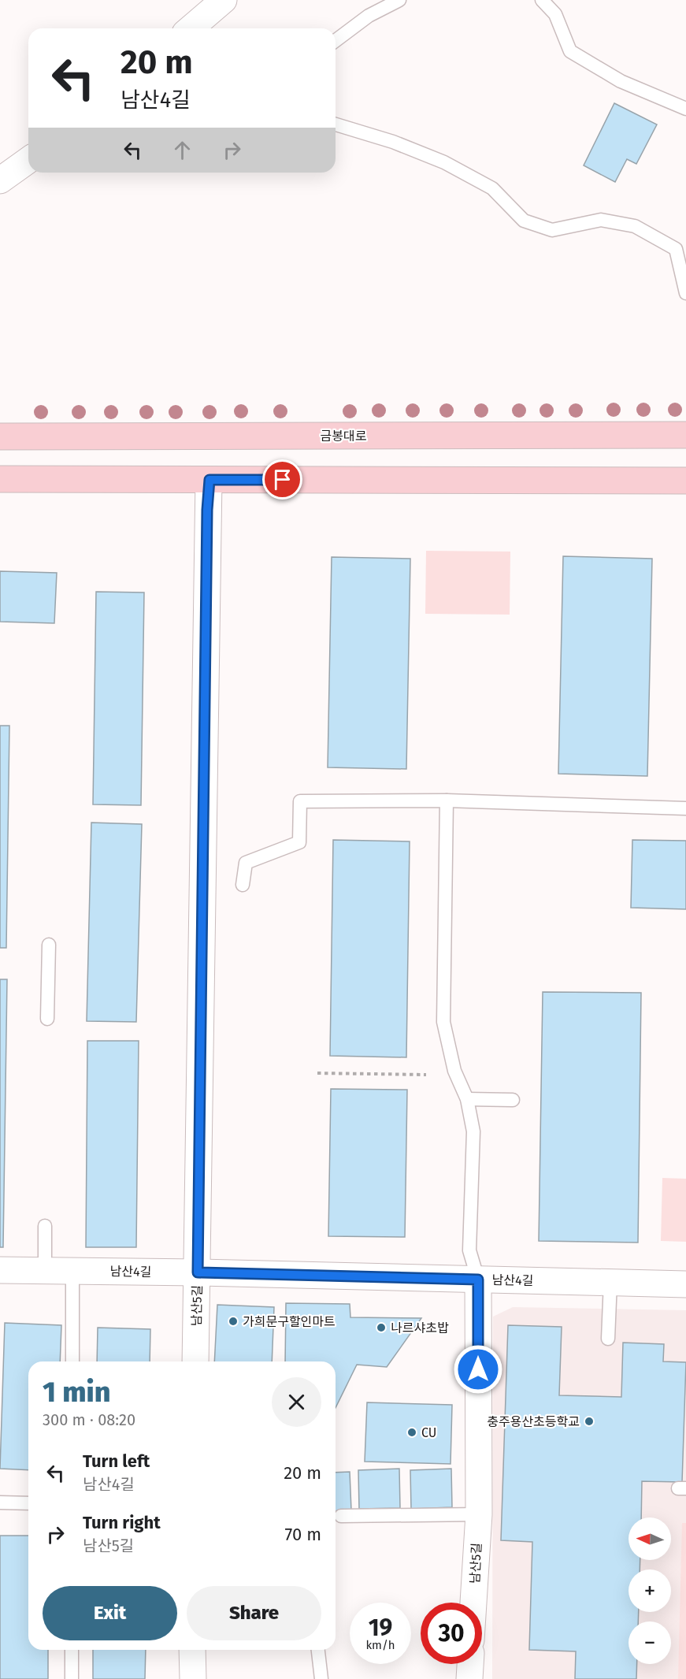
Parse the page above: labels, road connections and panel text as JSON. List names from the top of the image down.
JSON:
{
  "streets": {
    "street": ["금봉대로", "남산4길", "남산5길"]
  },
  "crossings": [
    ["남산4길", "남산5길"]
  ],
  "places": [
    "가희문구할인마트",
    "나르샤초밥",
    "충주용산초등학교",
    "CU"
  ],
  "north": "left",
  "page": {
    "turn": ["20 m", "남산4길"],
    "heading": ["1 min", "300 m · 08:20"],
    "list": [
      {
        "name": "Turn left",
        "note": "남산4길",
        "value": "20 m"
      },
      {
        "name": "Turn right",
        "note": "남산5길",
        "value": "70 m"
      }
    ],
    "map_buttons": ["+", "−"],
    "buttons": ["Exit", "Share"],
    "speed": "19 km/h",
    "limit": "30"
  }
}
